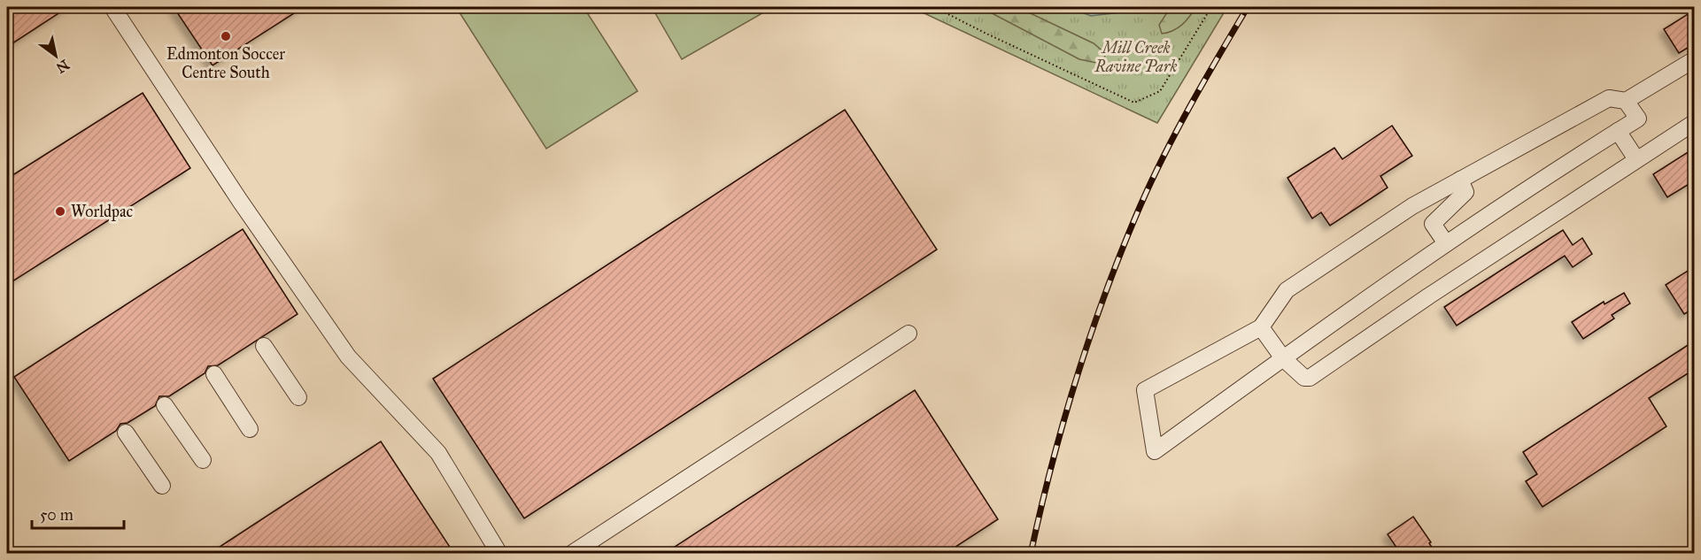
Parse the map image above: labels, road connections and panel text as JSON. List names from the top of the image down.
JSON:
{
  "parks": ["Mill Creek Ravine Park"],
  "places": ["Edmonton Soccer Centre South", "Worldpac"],
  "scale_bar": "50 m",
  "north": "bottom right"
}
